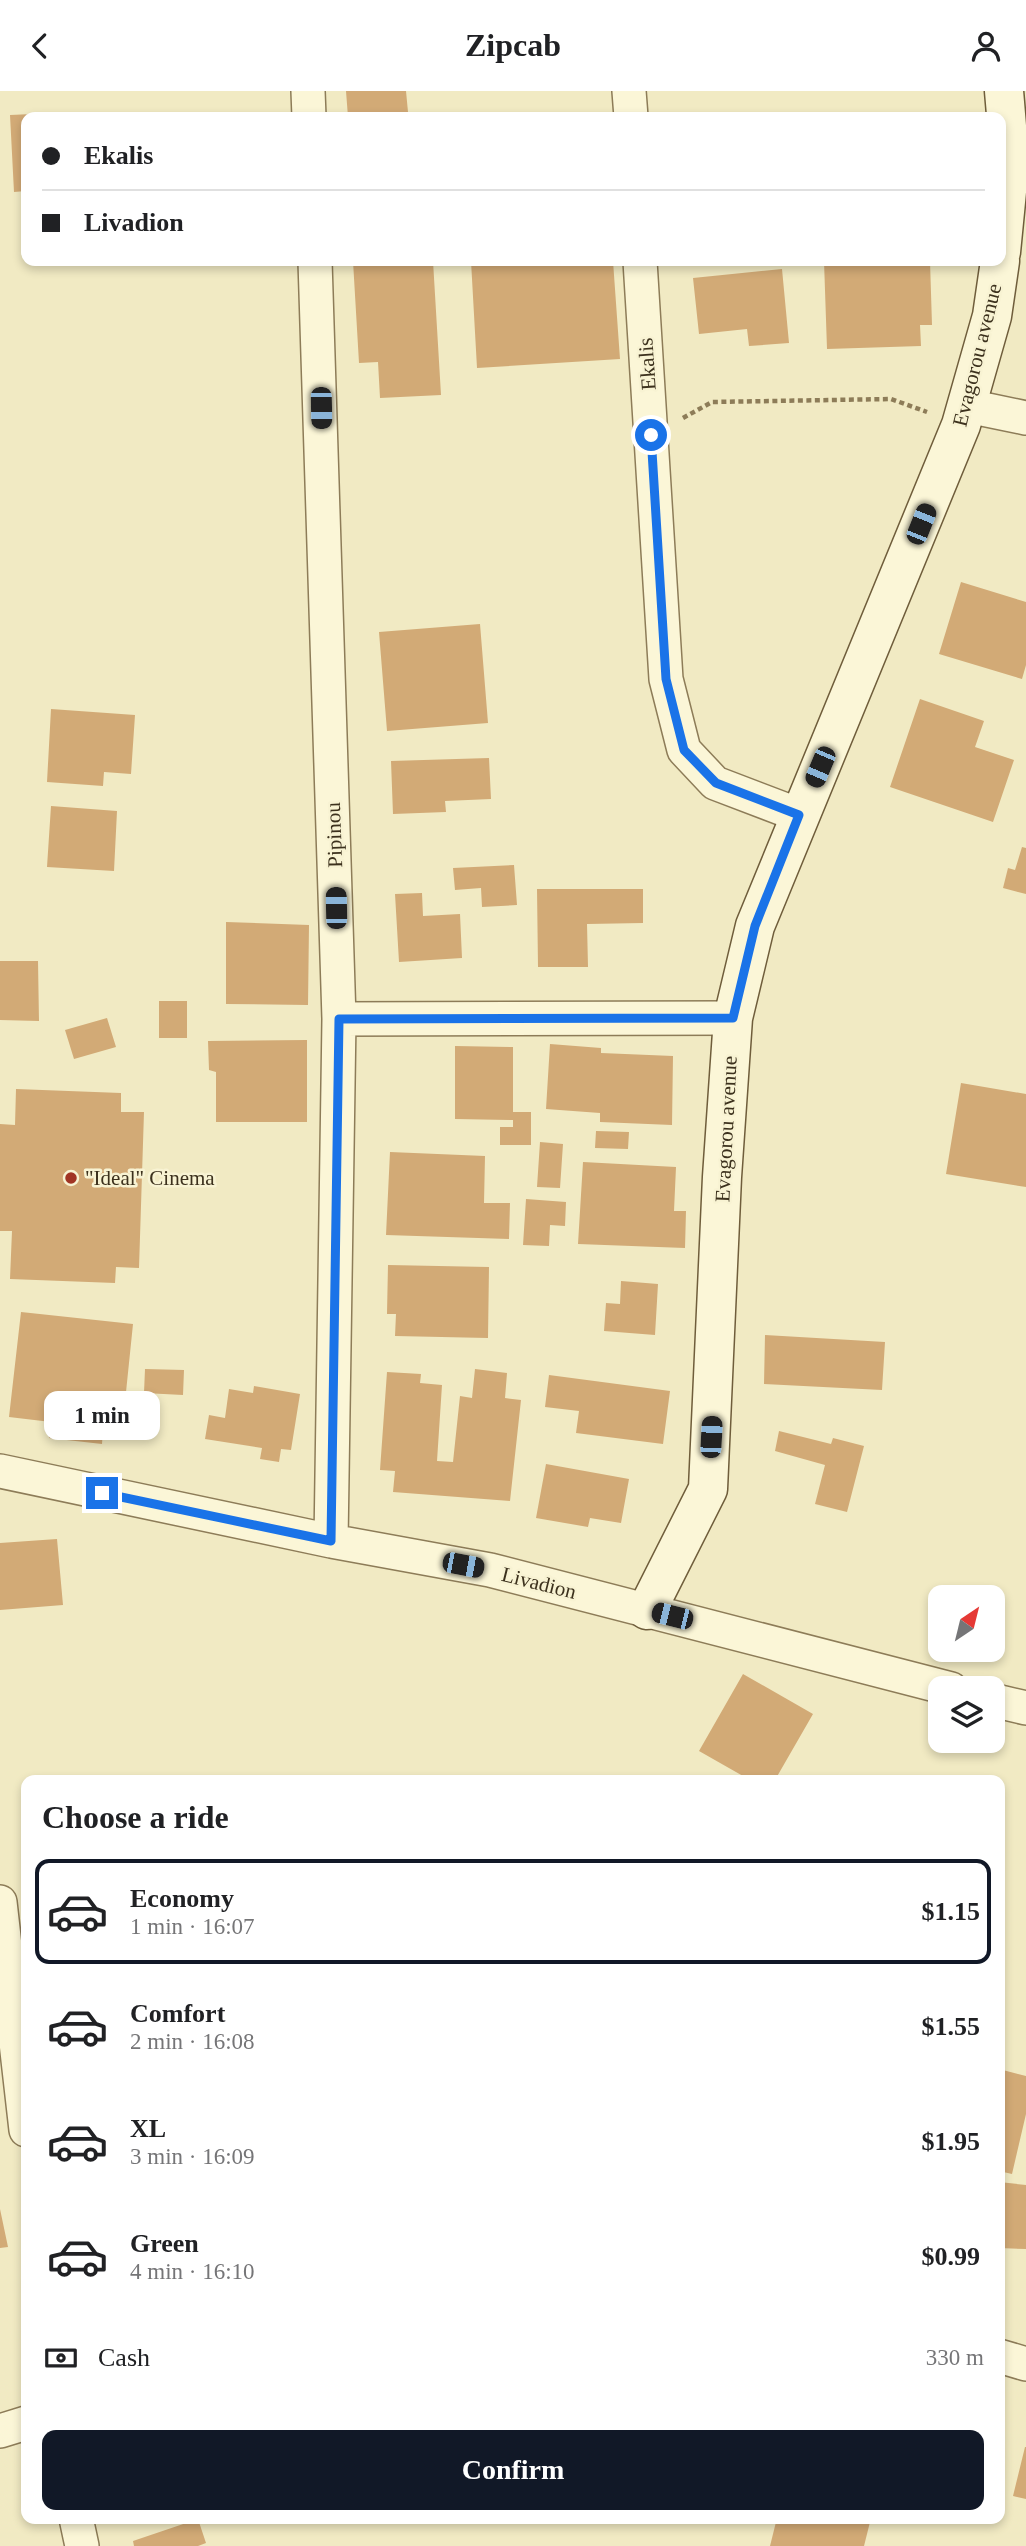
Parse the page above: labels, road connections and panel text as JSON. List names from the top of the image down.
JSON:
{
  "streets": {
    "street": [
      "Evagorou avenue",
      "Ekalis",
      "Pipinou",
      "Livadion"
    ]
  },
  "crossings": [
    ["Evagorou avenue", "Ekalis"],
    ["Evagorou avenue", "Livadion"],
    ["Pipinou", "Livadion"]
  ],
  "places": ["\"Ideal\" Cinema"],
  "north": "top right",
  "page": {
    "header": "Zipcab",
    "banner": ["Ekalis", "Livadion"],
    "bubble": "1 min",
    "heading": "Choose a ride",
    "list": [
      {
        "name": "Economy",
        "note": "1 min · 16:07",
        "value": "$1.15"
      },
      {
        "name": "Comfort",
        "note": "2 min · 16:08",
        "value": "$1.55"
      },
      {
        "name": "XL",
        "note": "3 min · 16:09",
        "value": "$1.95"
      },
      {
        "name": "Green",
        "note": "4 min · 16:10",
        "value": "$0.99"
      }
    ],
    "pay": ["Cash", "330 m"],
    "buttons": "Confirm"
  }
}
